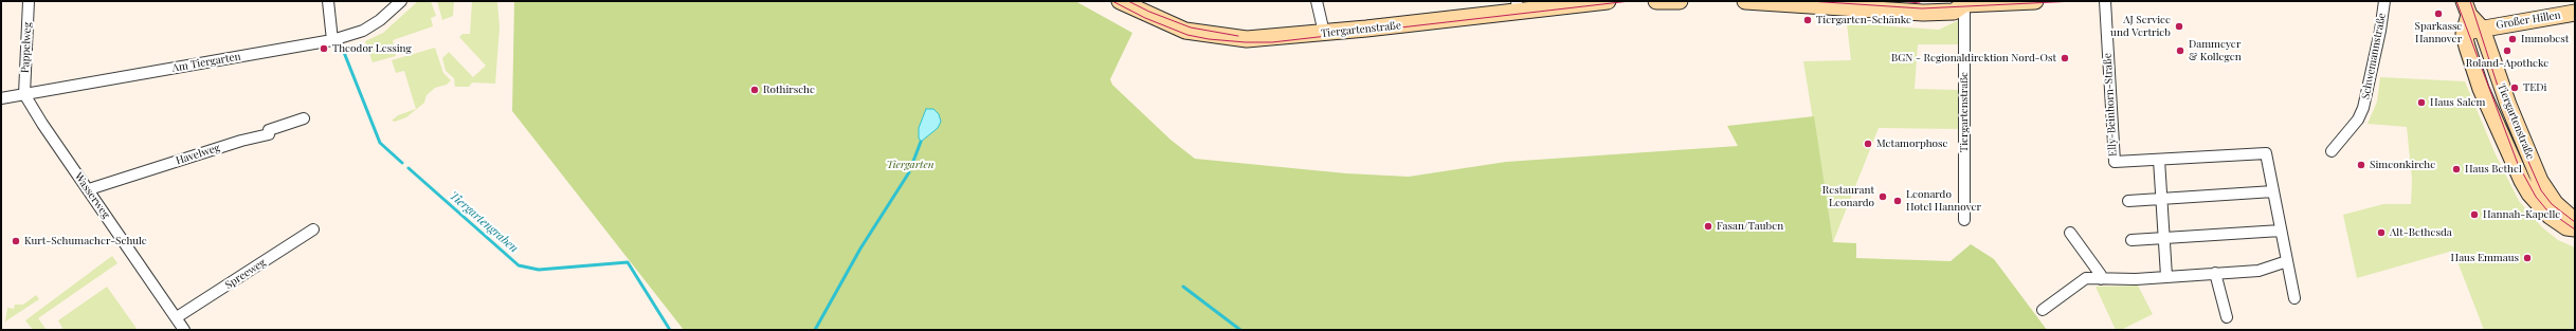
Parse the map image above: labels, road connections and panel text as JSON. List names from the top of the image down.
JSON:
{
  "streets": {
    "main road": ["Großer Hillen", "Tiergartenstraße"],
    "street": [
      "Pappelweg",
      "Schwemannstraße",
      "Am Tiergarten",
      "Elly-Beinhorn-Straße",
      "Havelweg",
      "Wasserweg",
      "Spreeweg"
    ]
  },
  "crossings": [
    ["Großer Hillen", "Tiergartenstraße"],
    ["Pappelweg", "Am Tiergarten"],
    ["Pappelweg", "Wasserweg"],
    ["Am Tiergarten", "Wasserweg"],
    ["Havelweg", "Wasserweg"],
    ["Wasserweg", "Spreeweg"]
  ],
  "water": ["Tiergartengraben"],
  "parks": ["Tiergarten"],
  "places": [
    "Sparkasse Hannover",
    "Tiergarten-Schänke",
    "AJ Service und Vertrieb",
    "Immobest",
    "Theodor Lessing",
    "Dammeyer & Kollegen",
    "Roland-Apotheke",
    "BGN - Regionaldirektion Nord-Ost",
    "TEDi",
    "Rothirsche",
    "Haus Salem",
    "Metamorphose",
    "Simeonkirche",
    "Haus Bethel",
    "Restaurant Leonardo",
    "Leonardo Hotel Hannover",
    "Hannah-Kapelle",
    "Fasan/Tauben",
    "Alt-Bethesda",
    "Kurt-Schumacher-Schule",
    "Haus Emmaus"
  ]
}
